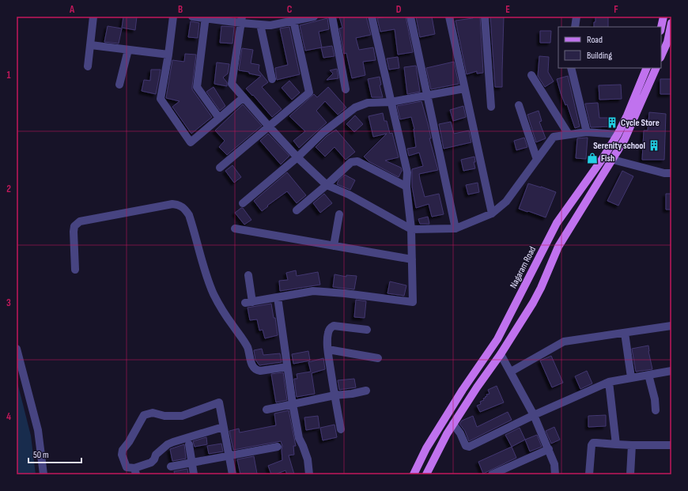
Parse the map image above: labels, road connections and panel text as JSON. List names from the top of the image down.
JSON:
{
  "streets": {
    "main road": ["Nagaram Road"]
  },
  "places": {
    "building": ["Cycle Store", "Serenity school"],
    "shop": ["Fish"]
  },
  "legend": ["Road", "Building"],
  "scale_bar": "50 m",
  "grid": {
    "columns": [
      "A",
      "B",
      "C",
      "D",
      "E",
      "F"
    ],
    "rows": [
      "1",
      "2",
      "3",
      "4"
    ]
  }
}
